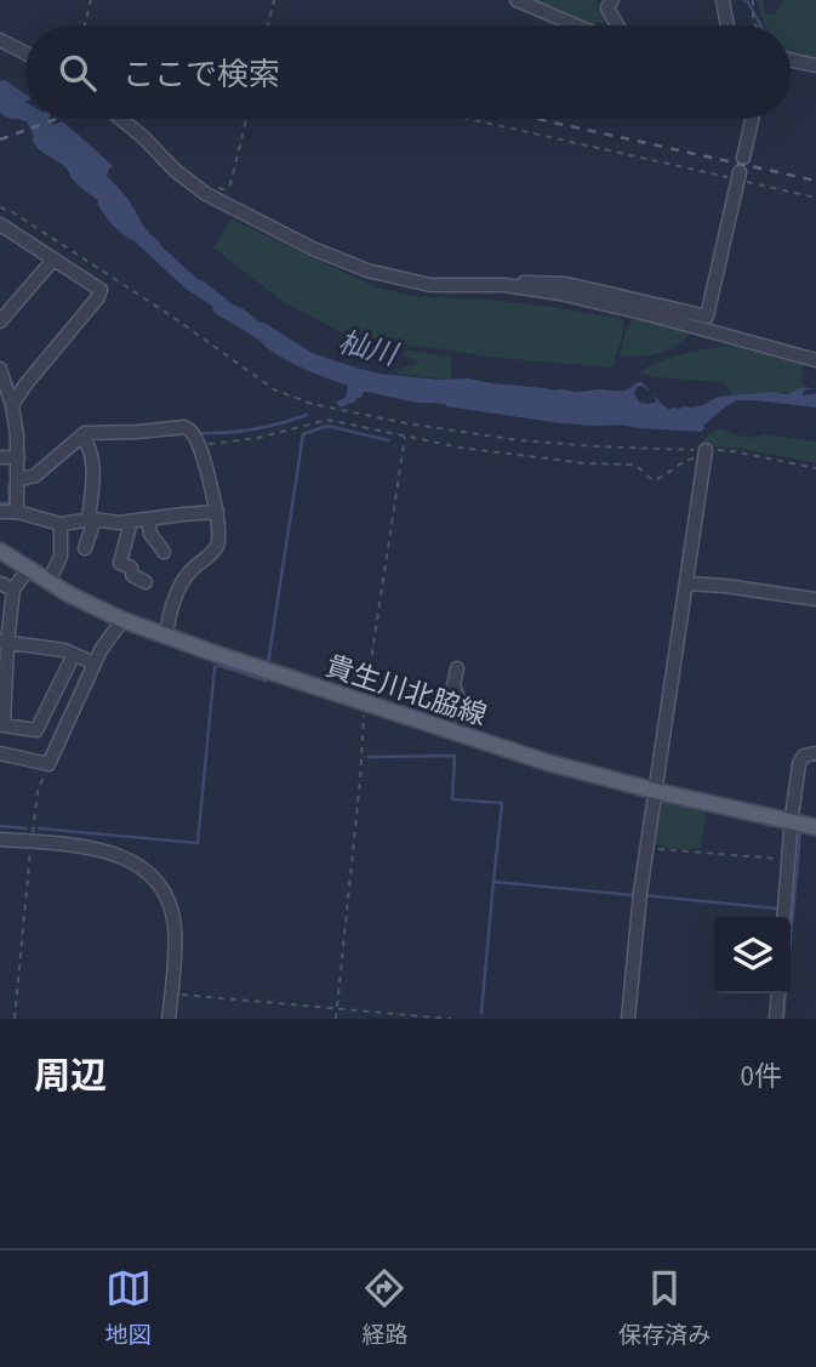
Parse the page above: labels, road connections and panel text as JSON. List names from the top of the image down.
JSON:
{
  "streets": {
    "main road": ["貴生川北脇線"]
  },
  "water": ["杣川"],
  "page": {
    "search": "ここで検索",
    "heading": ["周辺", "0件"],
    "nav": ["地図", "経路", "保存済み"]
  }
}
